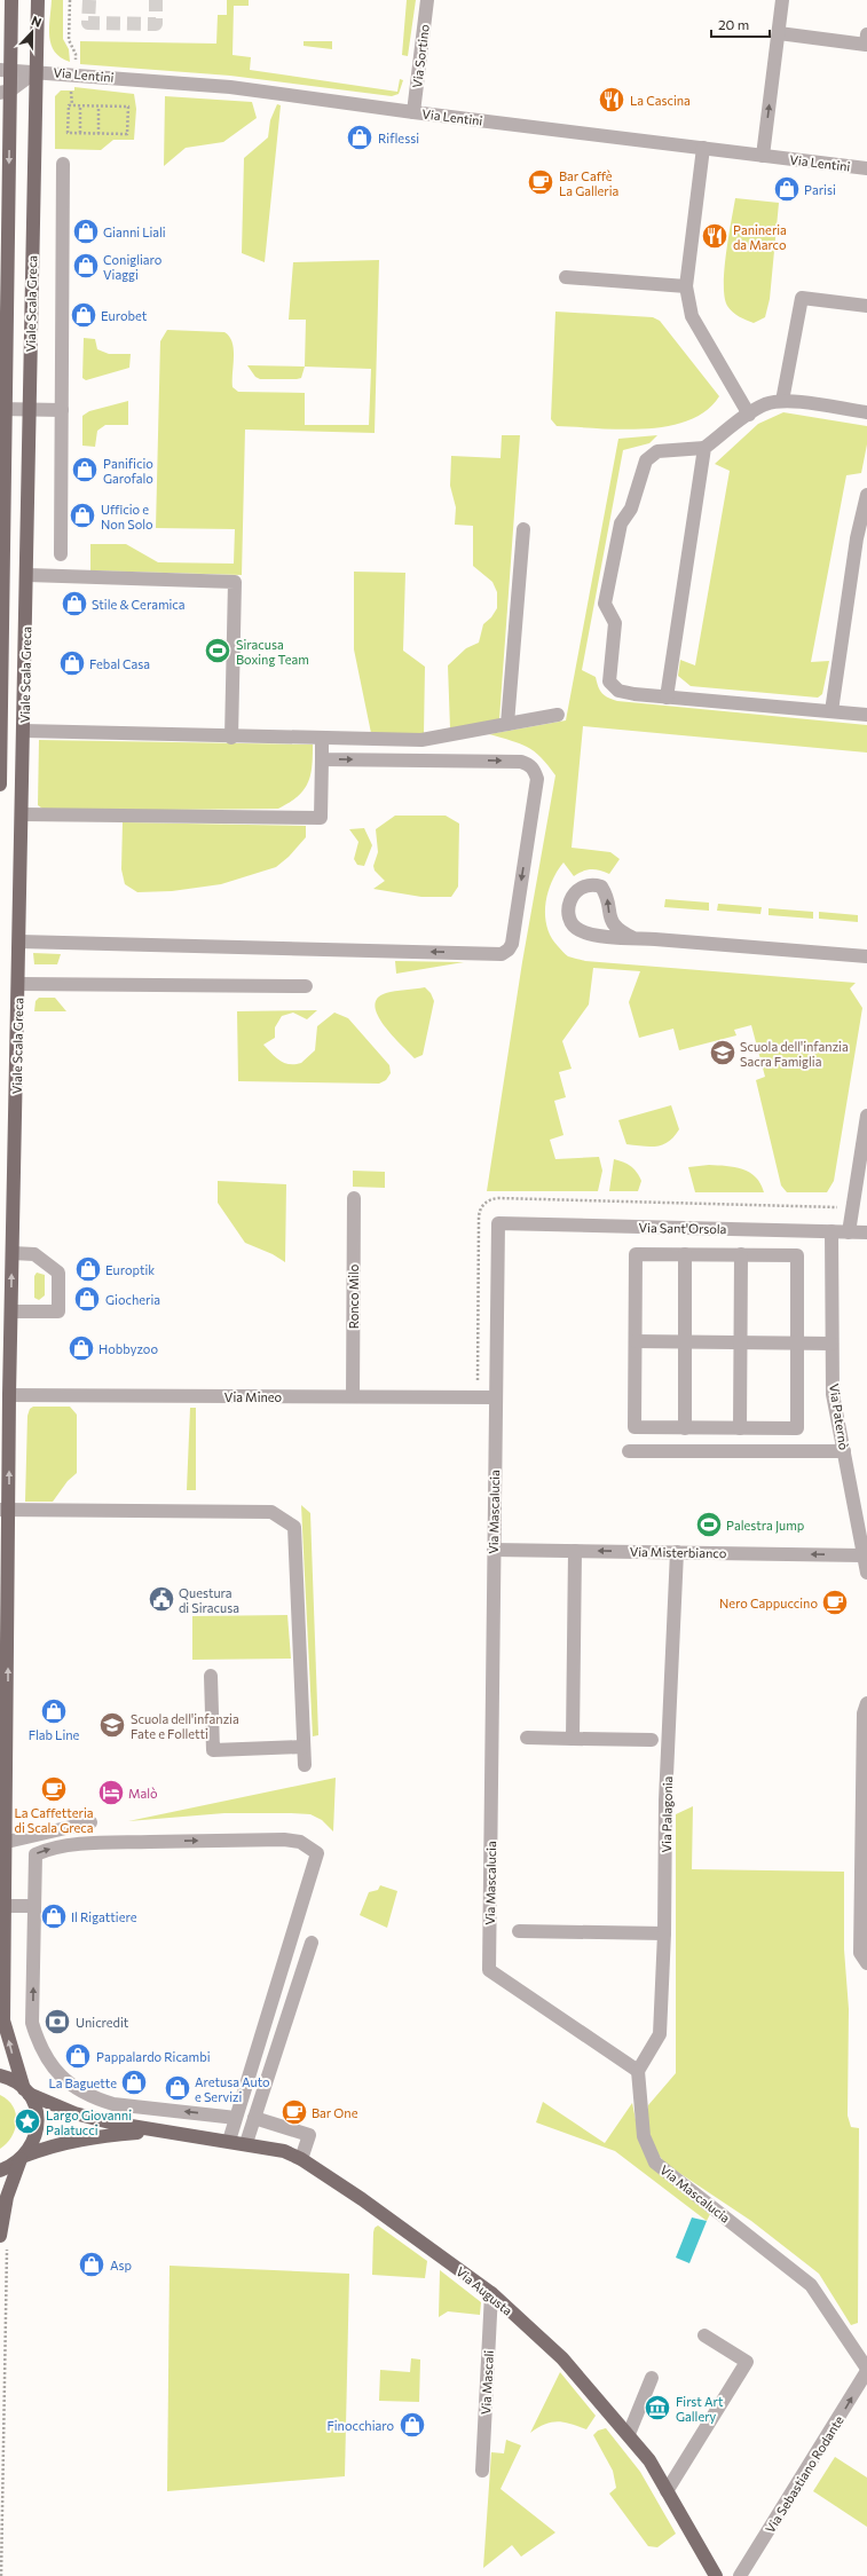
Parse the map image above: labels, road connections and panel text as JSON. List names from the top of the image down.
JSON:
{
  "streets": {
    "main road": ["Viale Scala Greca", "Via Augusta"],
    "street": [
      "Via Sortino",
      "Via Lentini",
      "Via Sant'Orsola",
      "Ronco Milo",
      "Via Mineo",
      "Via Paternò",
      "Via Mascalucia",
      "Via Misterbianco",
      "Via Palagonia",
      "Via Mascali",
      "Via Sebastiano Rodante"
    ]
  },
  "crossings": [
    ["Via Sortino", "Via Lentini"],
    ["Via Lentini", "Viale Scala Greca"],
    ["Viale Scala Greca", "Via Mineo"],
    ["Via Sant'Orsola", "Via Paternò"],
    ["Via Sant'Orsola", "Via Mascalucia"],
    ["Ronco Milo", "Via Mineo"],
    ["Via Mineo", "Via Mascalucia"],
    ["Via Paternò", "Via Misterbianco"],
    ["Via Mascalucia", "Via Misterbianco"],
    ["Via Mascalucia", "Via Palagonia"],
    ["Via Mascalucia", "Via Sebastiano Rodante"],
    ["Via Misterbianco", "Via Palagonia"],
    ["Via Augusta", "Via Mascali"]
  ],
  "one_way": ["Via Sebastiano Rodante"],
  "places": {
    "restaurant": ["La Cascina", "Panineria da Marco"],
    "shop": [
      "Riflessi",
      "Parisi",
      "Gianni Liali",
      "Conigliaro Viaggi",
      "Eurobet",
      "Panificio Garofalo",
      "Ufficio e Non Solo",
      "Stile & Ceramica",
      "Febal Casa",
      "Europtik",
      "Giocheria",
      "Hobbyzoo",
      "Flab Line",
      "Il Rigattiere",
      "Pappalardo Ricambi",
      "La Baguette",
      "Aretusa Auto e Servizi",
      "Asp",
      "Finocchiaro"
    ],
    "cafe": [
      "Bar Caffè La Galleria",
      "Nero Cappuccino",
      "La Caffetteria di Scala Greca",
      "Bar One"
    ],
    "sports": ["Siracusa Boxing Team", "Palestra Jump"],
    "school or university": ["Scuola dell'infanzia Sacra Famiglia", "Scuola dell'infanzia Fate e Folletti"],
    "public building": ["Questura di Siracusa"],
    "hotel": ["Malò"],
    "bank": ["Unicredit"],
    "place": ["Largo Giovanni Palatucci"],
    "museum": ["First Art Gallery"]
  },
  "scale_bar": "20 m",
  "north": "top"
}
